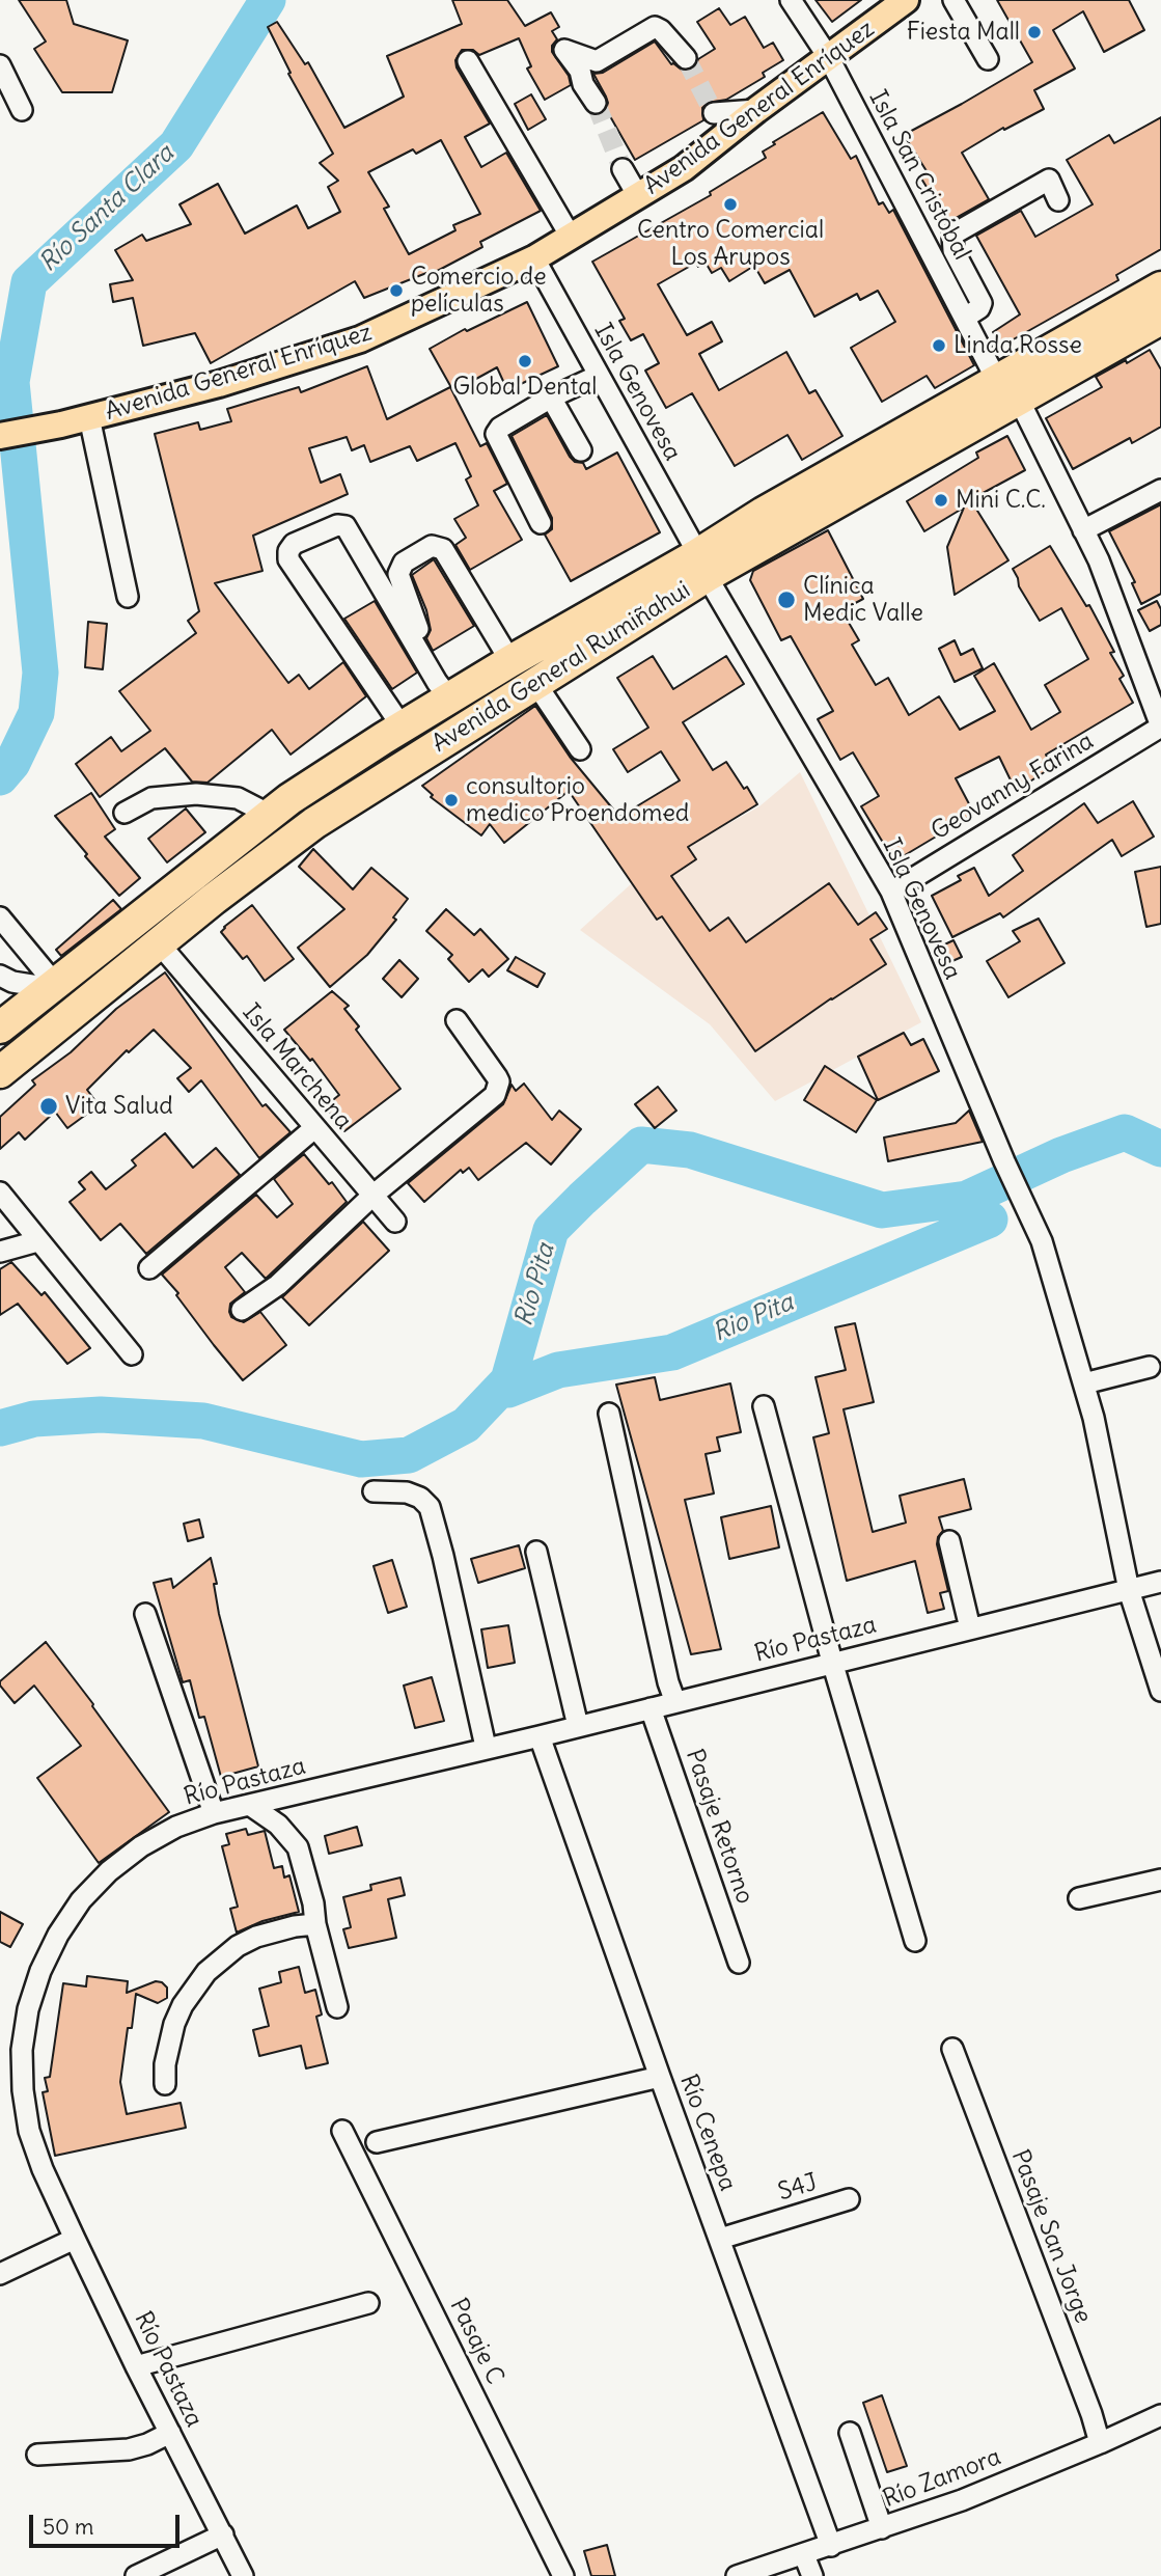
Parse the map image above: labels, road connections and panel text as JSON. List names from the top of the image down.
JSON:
{
  "streets": {
    "highway": ["Avenida General Rumiñahui"],
    "main road": ["Avenida General Enríquez"],
    "street": [
      "Isla San Cristóbal",
      "Isla Genovesa",
      "Geovanny Farina",
      "Isla Marchena",
      "Río Pastaza",
      "Pasaje Retorno",
      "Río Cenepa",
      "S4J",
      "Pasaje San Jorge",
      "Pasaje C",
      "Río Zamora"
    ]
  },
  "crossings": [
    ["Avenida General Enríquez", "Isla San Cristóbal"],
    ["Avenida General Enríquez", "Isla Genovesa"],
    ["Isla San Cristóbal", "Avenida General Rumiñahui"],
    ["Isla Genovesa", "Avenida General Rumiñahui"],
    ["Isla Genovesa", "Geovanny Farina"],
    ["Isla Genovesa", "Río Pastaza"],
    ["Avenida General Rumiñahui", "Isla Marchena"],
    ["Río Pastaza", "Pasaje Retorno"],
    ["Río Pastaza", "Río Cenepa"],
    ["Río Cenepa", "S4J"],
    ["Río Cenepa", "Río Zamora"],
    ["Pasaje San Jorge", "Río Zamora"]
  ],
  "water": ["Río Santa Clara", "Río Pita", "Rio Pita"],
  "places": [
    "Fiesta Mall",
    "Centro Comercial Los Arupos",
    "Comercio de películas",
    "Linda Rosse",
    "Global Dental",
    "Mini C.C.",
    "Clínica Medic Valle",
    "consultorio medico Proendomed",
    "Vita Salud"
  ],
  "scale_bar": "50 m"
}
